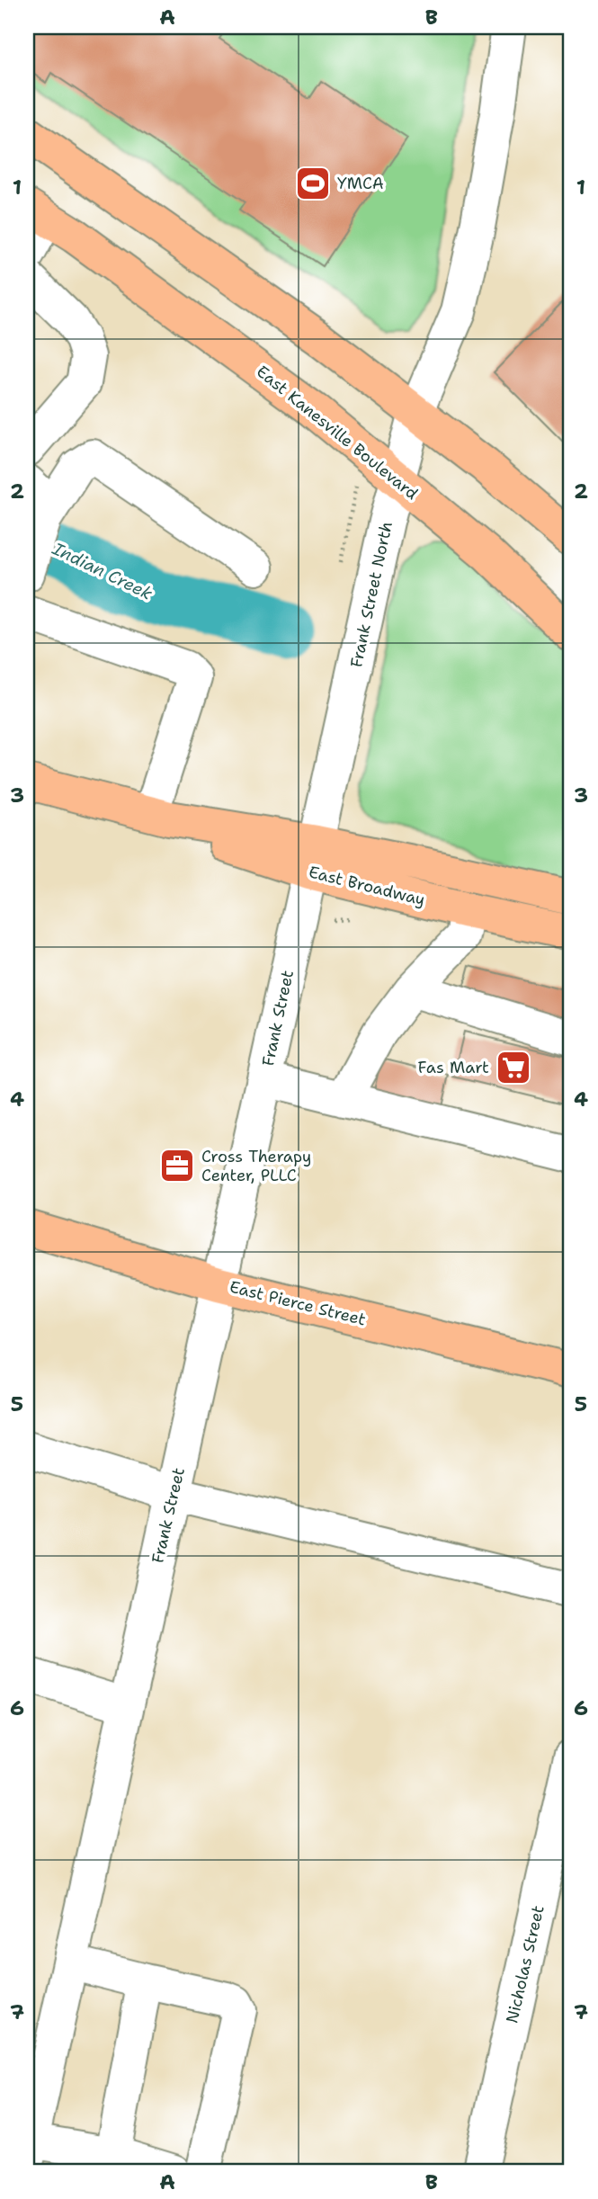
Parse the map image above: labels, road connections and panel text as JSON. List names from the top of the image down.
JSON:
{
  "streets": {
    "main road": ["East Kanesville Boulevard", "East Broadway", "East Pierce Street"],
    "street": ["Frank Street North", "Frank Street", "Nicholas Street"]
  },
  "crossings": [
    ["East Kanesville Boulevard", "Frank Street North"],
    ["Frank Street North", "East Broadway"],
    ["Frank Street North", "Frank Street"],
    ["East Broadway", "Frank Street"],
    ["Frank Street", "East Pierce Street"]
  ],
  "water": ["Indian Creek"],
  "places": {
    "sports": ["YMCA"],
    "supermarket": ["Fas Mart"],
    "office": ["Cross Therapy Center, PLLC"]
  },
  "grid": {
    "columns": ["A", "B"],
    "rows": [
      "1",
      "2",
      "3",
      "4",
      "5",
      "6",
      "7"
    ]
  }
}
